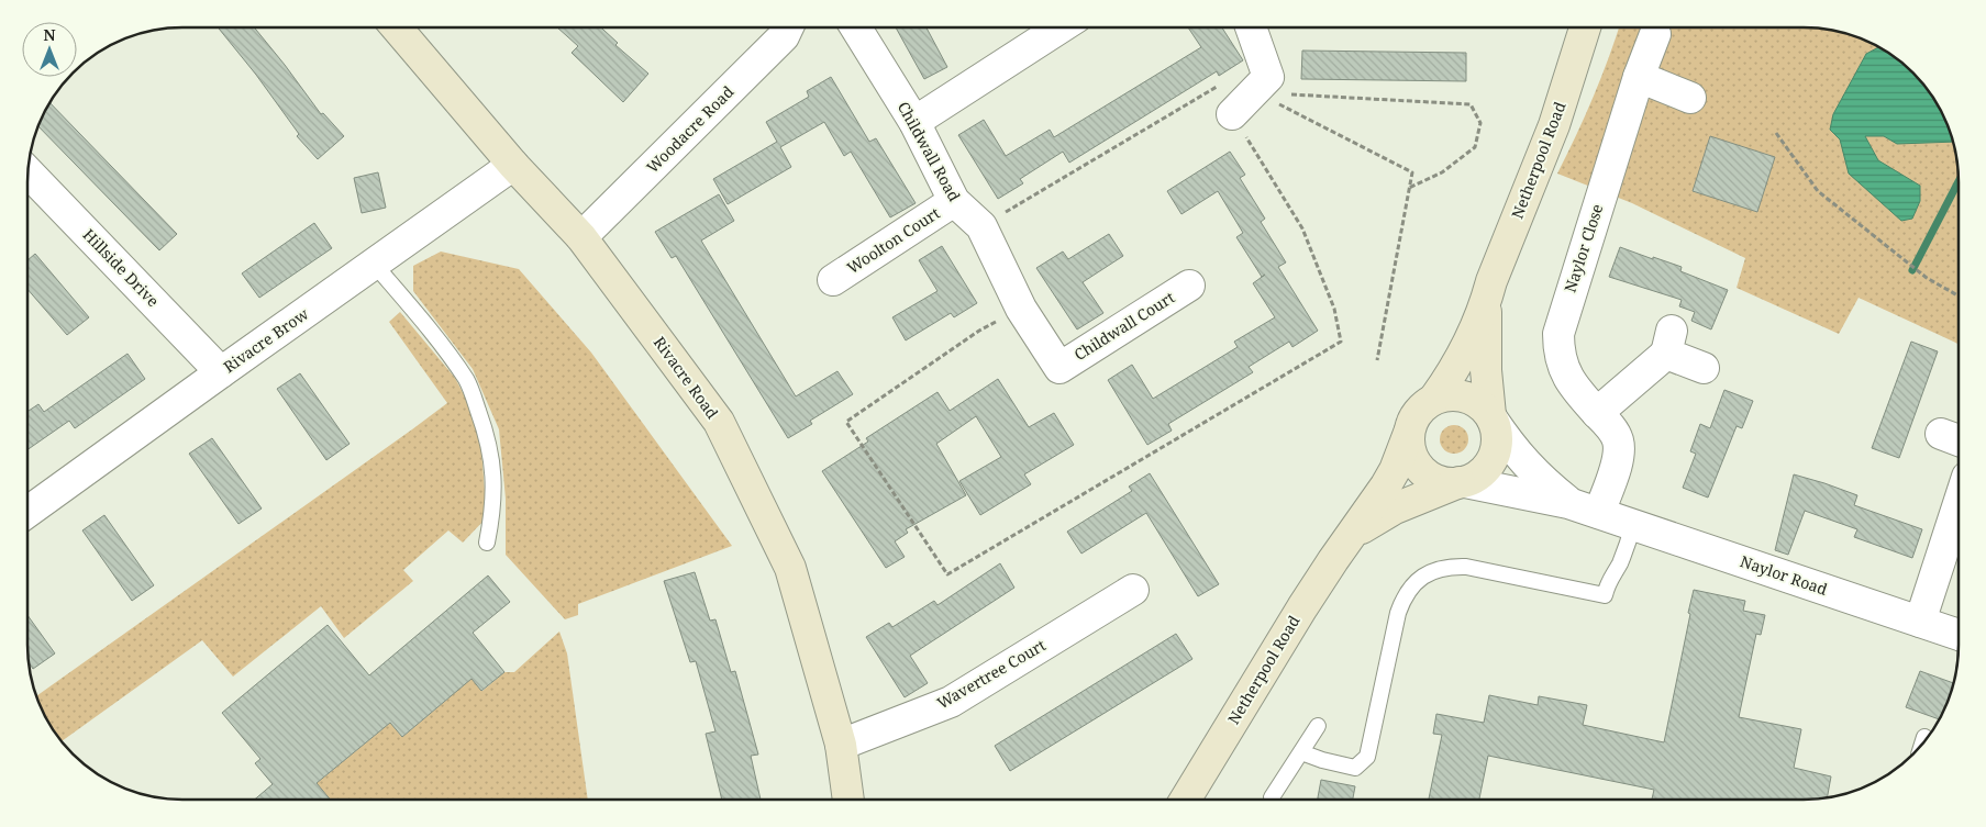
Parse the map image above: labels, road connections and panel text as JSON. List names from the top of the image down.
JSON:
{
  "streets": {
    "main road": ["Netherpool Road", "Rivacre Road"],
    "street": [
      "Woodacre Road",
      "Childwall Road",
      "Woolton Court",
      "Naylor Close",
      "Hillside Drive",
      "Childwall Court",
      "Rivacre Brow",
      "Naylor Road",
      "Wavertree Court"
    ]
  },
  "crossings": [
    ["Woodacre Road", "Rivacre Road"],
    ["Childwall Road", "Woolton Court"],
    ["Childwall Road", "Childwall Court"],
    ["Netherpool Road", "Naylor Road"],
    ["Naylor Close", "Naylor Road"],
    ["Hillside Drive", "Rivacre Brow"],
    ["Rivacre Brow", "Rivacre Road"],
    ["Rivacre Road", "Wavertree Court"]
  ],
  "north": "top"
}
